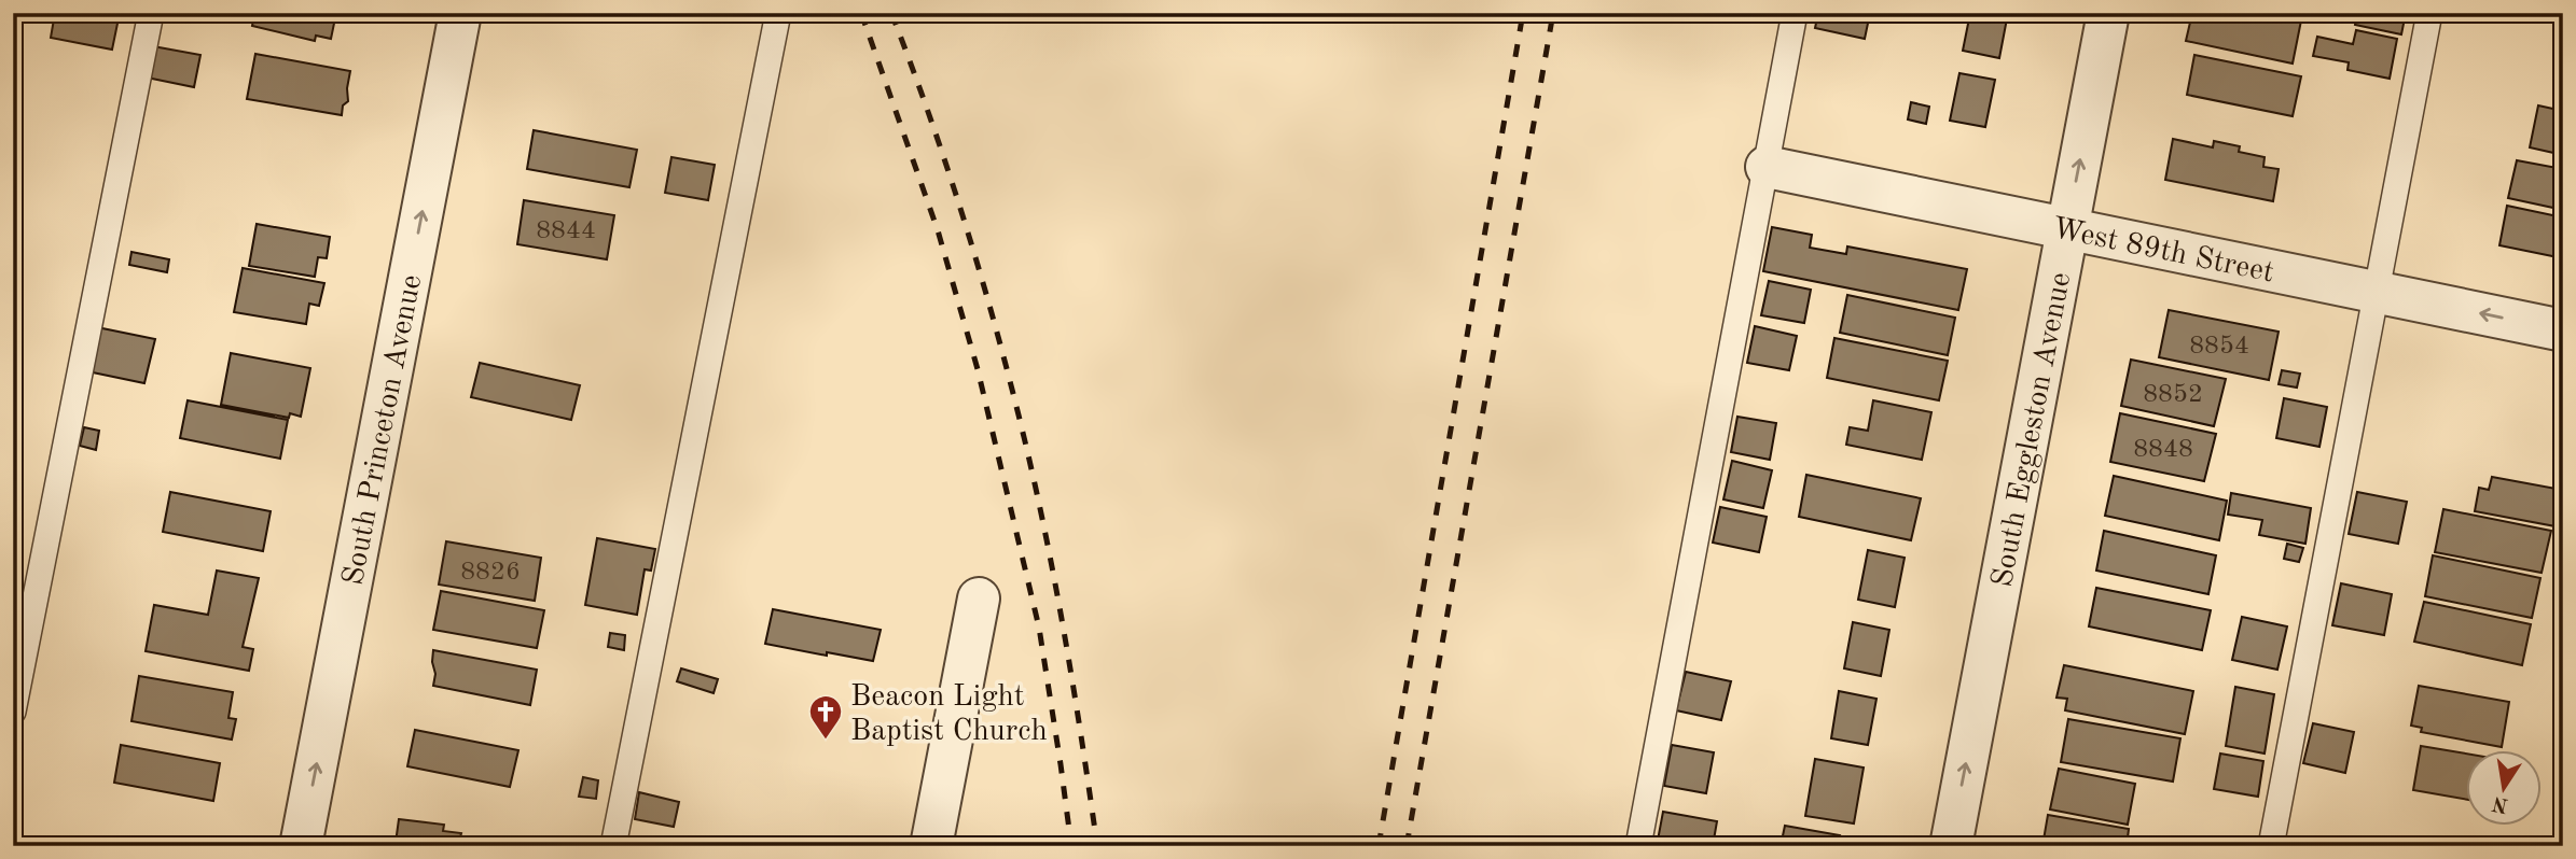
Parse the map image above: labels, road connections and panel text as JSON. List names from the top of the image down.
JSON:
{
  "streets": {
    "street": ["West 89th Street", "South Princeton Avenue", "South Eggleston Avenue"]
  },
  "crossings": [
    ["West 89th Street", "South Eggleston Avenue"]
  ],
  "one_way": ["South Princeton Avenue", "South Eggleston Avenue"],
  "places": {
    "church": ["Beacon Light Baptist Church"]
  },
  "house_numbers": [
    "8844",
    "8854",
    "8852",
    "8848",
    "8826"
  ],
  "north": "bottom"
}
